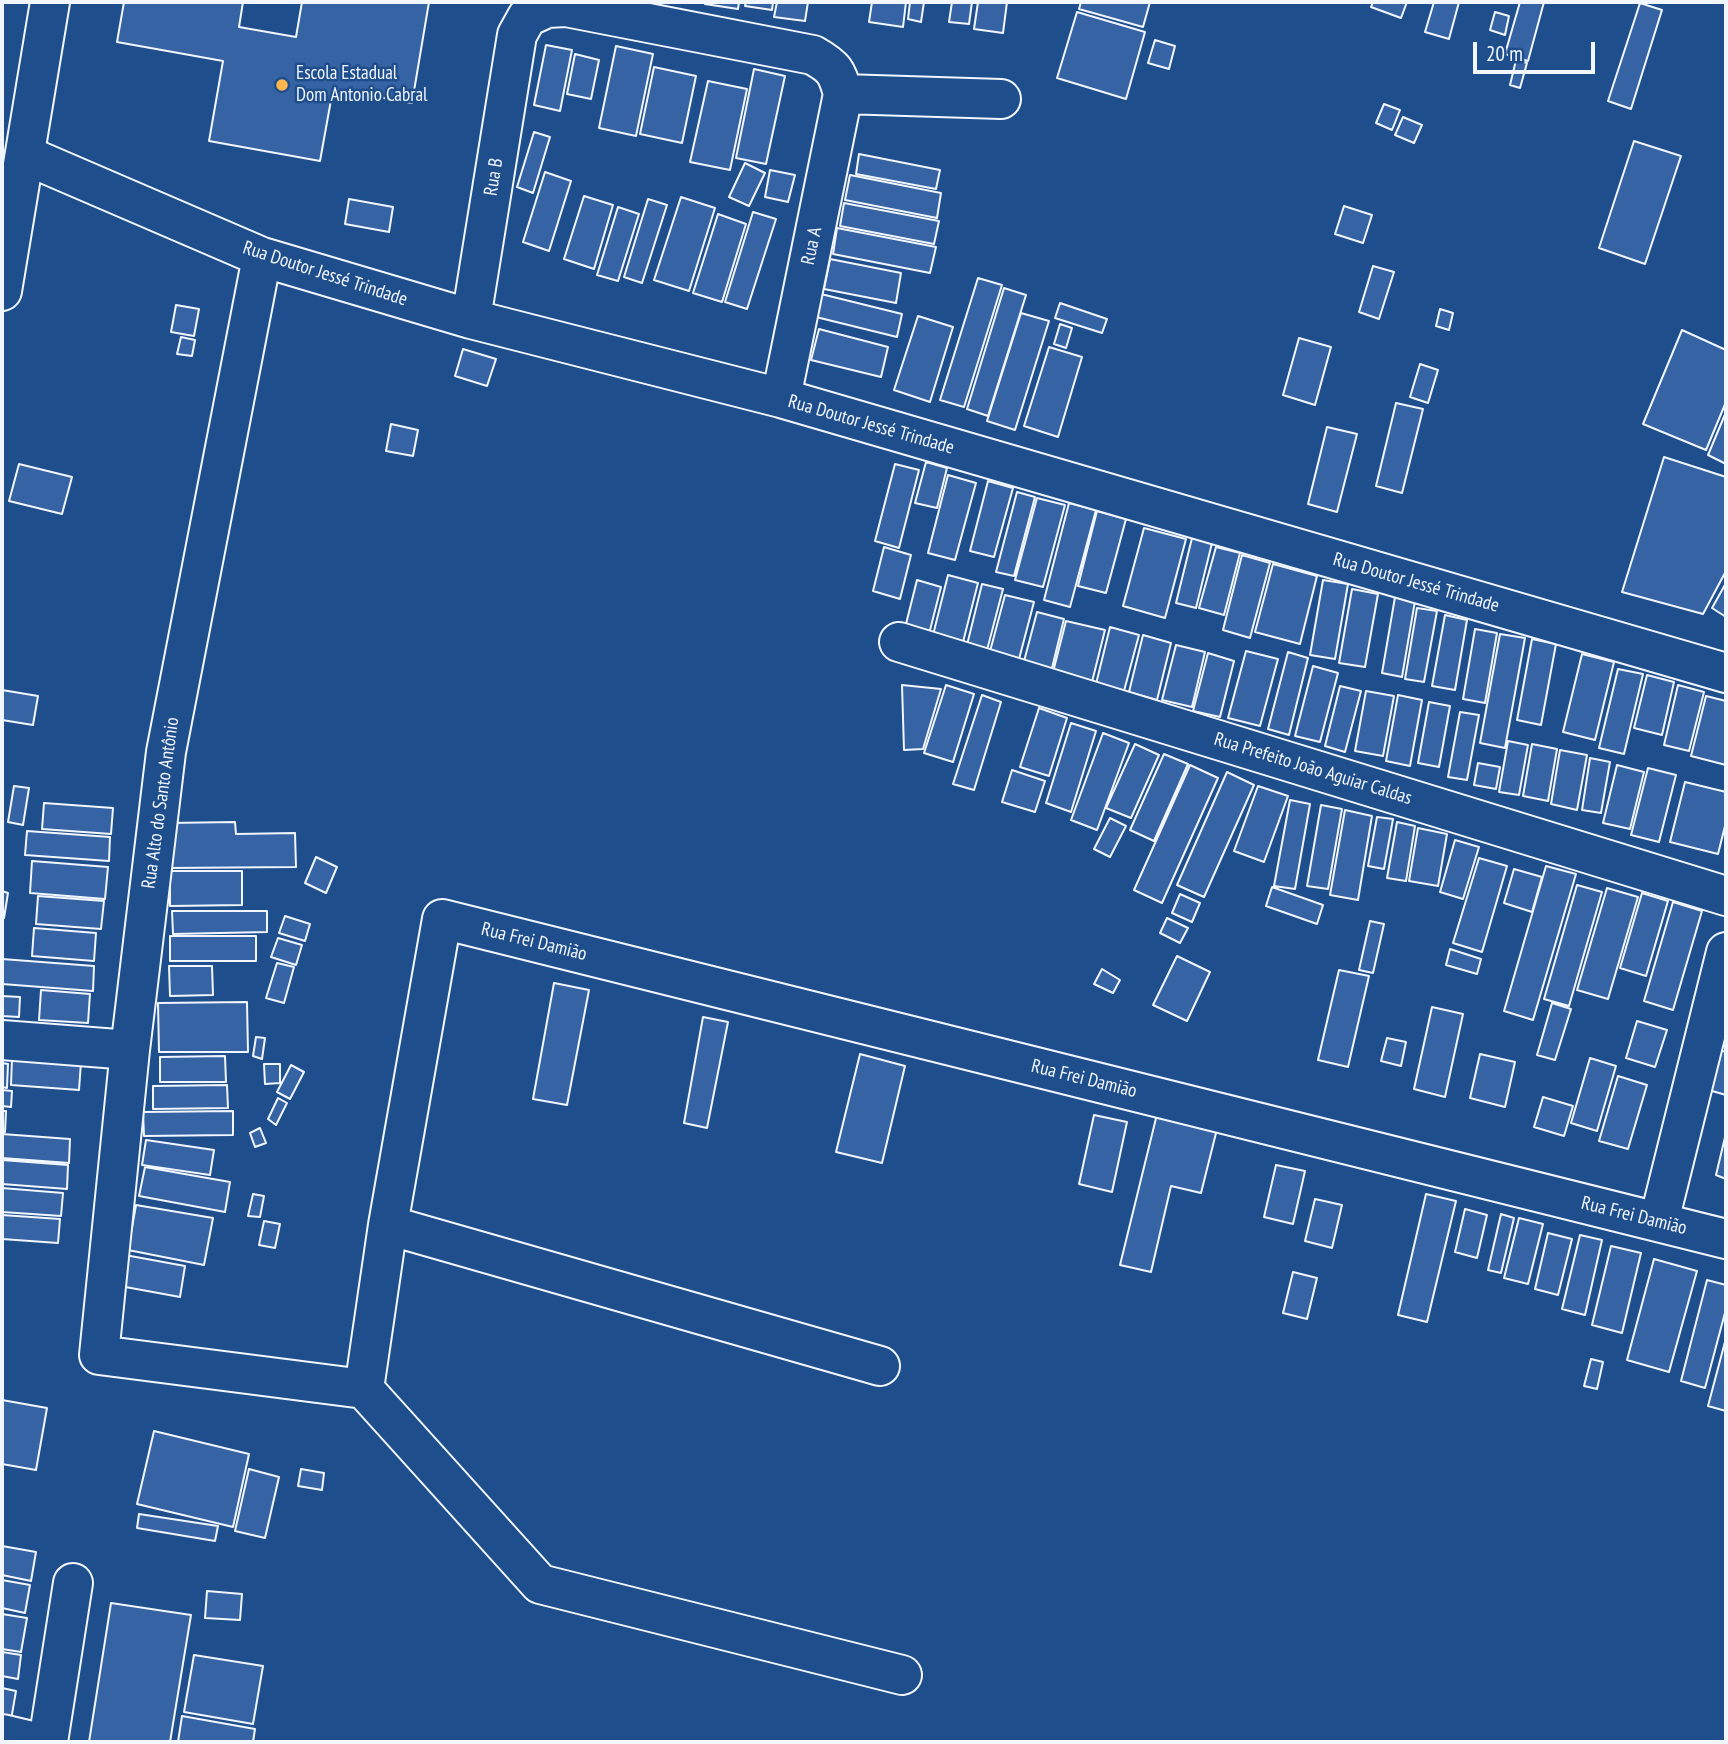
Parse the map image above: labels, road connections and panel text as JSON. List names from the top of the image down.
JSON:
{
  "streets": {
    "street": [
      "Rua B",
      "Rua A",
      "Rua Doutor Jessé Trindade",
      "Rua Prefeito João Aguiar Caldas",
      "Rua Alto do Santo Antônio",
      "Rua Frei Damião"
    ]
  },
  "crossings": [
    ["Rua B", "Rua A"],
    ["Rua B", "Rua Doutor Jessé Trindade"],
    ["Rua A", "Rua Doutor Jessé Trindade"],
    ["Rua Doutor Jessé Trindade", "Rua Alto do Santo Antônio"]
  ],
  "places": ["Escola Estadual Dom Antonio Cabral"],
  "scale_bar": "20 m"
}
